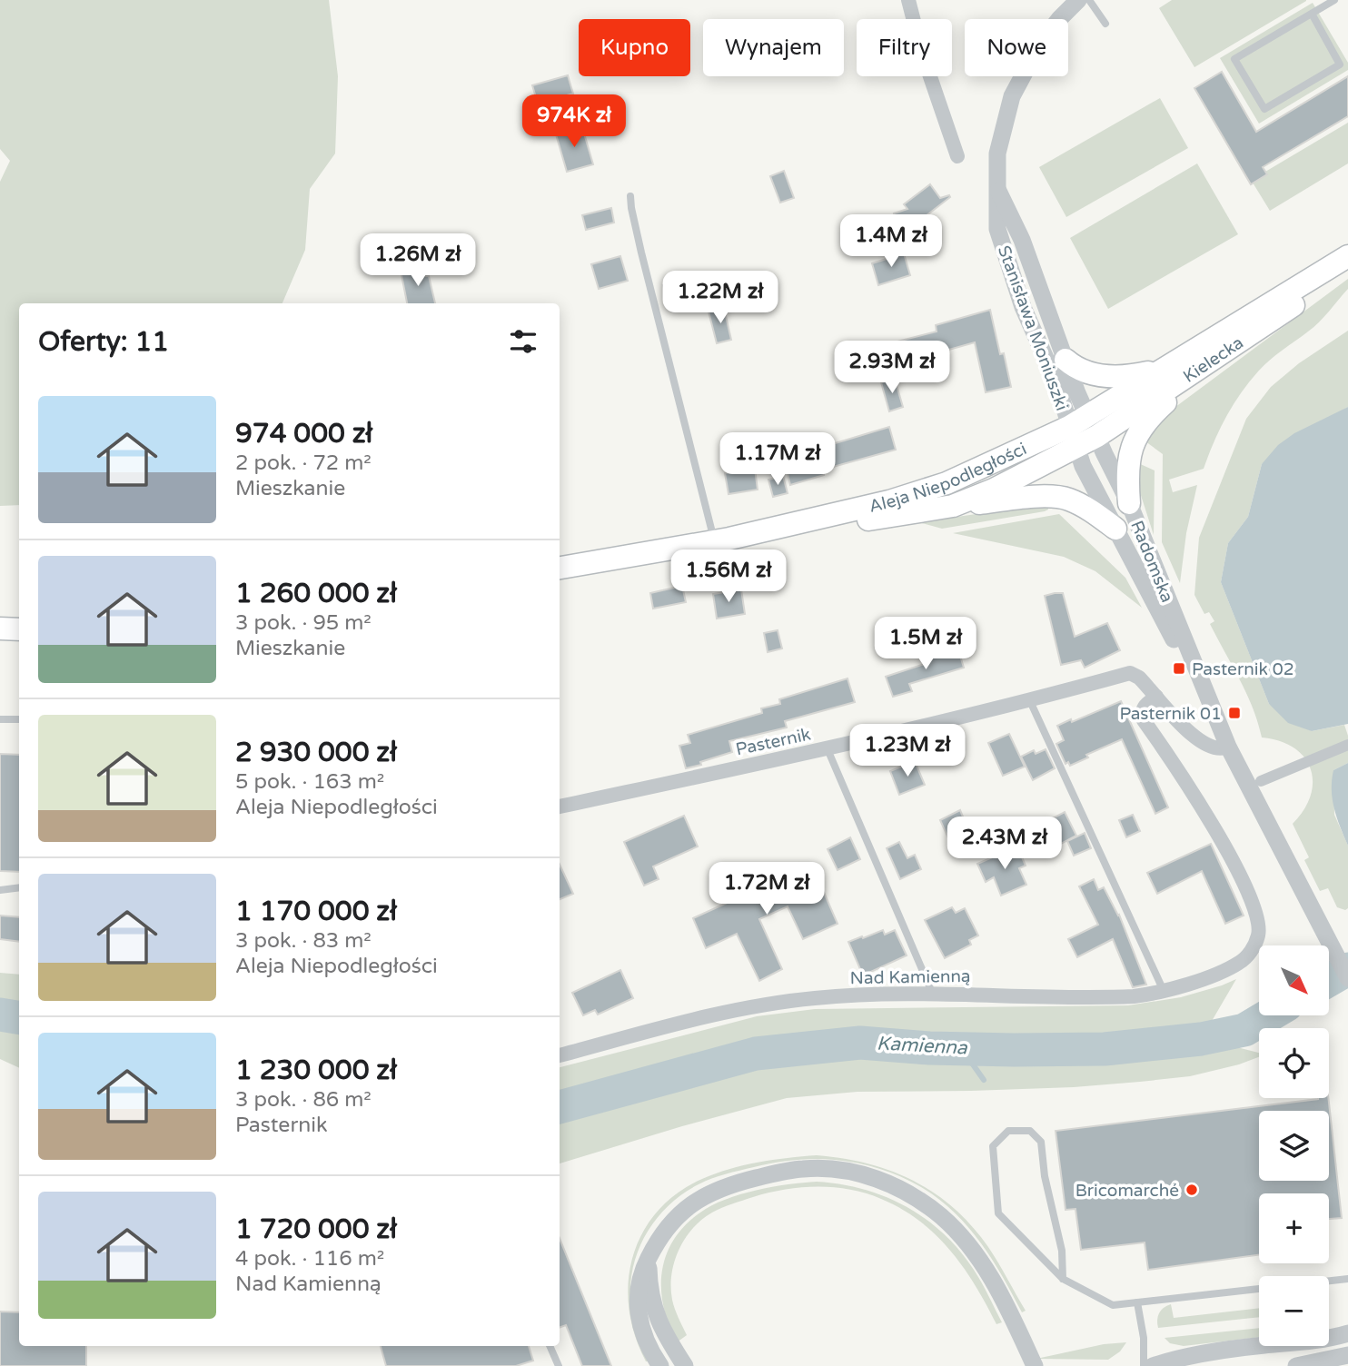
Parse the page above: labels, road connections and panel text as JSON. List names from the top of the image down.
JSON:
{
  "streets": {
    "main road": ["Kielecka", "Aleja Niepodległości"],
    "street": [
      "Stanisława Moniuszki",
      "Radomska",
      "Pasternik",
      "Nad Kamienną"
    ]
  },
  "crossings": [
    ["Stanisława Moniuszki", "Kielecka"],
    ["Stanisława Moniuszki", "Aleja Niepodległości"],
    ["Stanisława Moniuszki", "Radomska"],
    ["Kielecka", "Aleja Niepodległości"],
    ["Kielecka", "Radomska"],
    ["Aleja Niepodległości", "Radomska"],
    ["Radomska", "Pasternik"],
    ["Pasternik", "Nad Kamienną"]
  ],
  "water": ["Kamienna"],
  "places": {
    "transit": ["Pasternik 02", "Pasternik 01"],
    "other": ["Bricomarché"]
  },
  "north": "bottom right",
  "page": {
    "chip": [
      "Kupno",
      "Wynajem",
      "Filtry",
      "Nowe"
    ],
    "price": [
      "974K zł",
      "1.4M zł",
      "1.26M zł",
      "1.22M zł",
      "2.93M zł",
      "1.17M zł",
      "1.56M zł",
      "1.5M zł",
      "1.23M zł",
      "2.43M zł",
      "1.72M zł"
    ],
    "heading": "Oferty: 11",
    "list": [
      {
        "name": "974 000 zł",
        "note": "2 pok. · 72 m² · Mieszkanie"
      },
      {
        "name": "1 260 000 zł",
        "note": "3 pok. · 95 m² · Mieszkanie"
      },
      {
        "name": "2 930 000 zł",
        "note": "5 pok. · 163 m² · Aleja Niepodległości"
      },
      {
        "name": "1 170 000 zł",
        "note": "3 pok. · 83 m² · Aleja Niepodległości"
      },
      {
        "name": "1 230 000 zł",
        "note": "3 pok. · 86 m² · Pasternik"
      },
      {
        "name": "1 720 000 zł",
        "note": "4 pok. · 116 m² · Nad Kamienną"
      }
    ],
    "map_buttons": ["+", "−"]
  }
}
